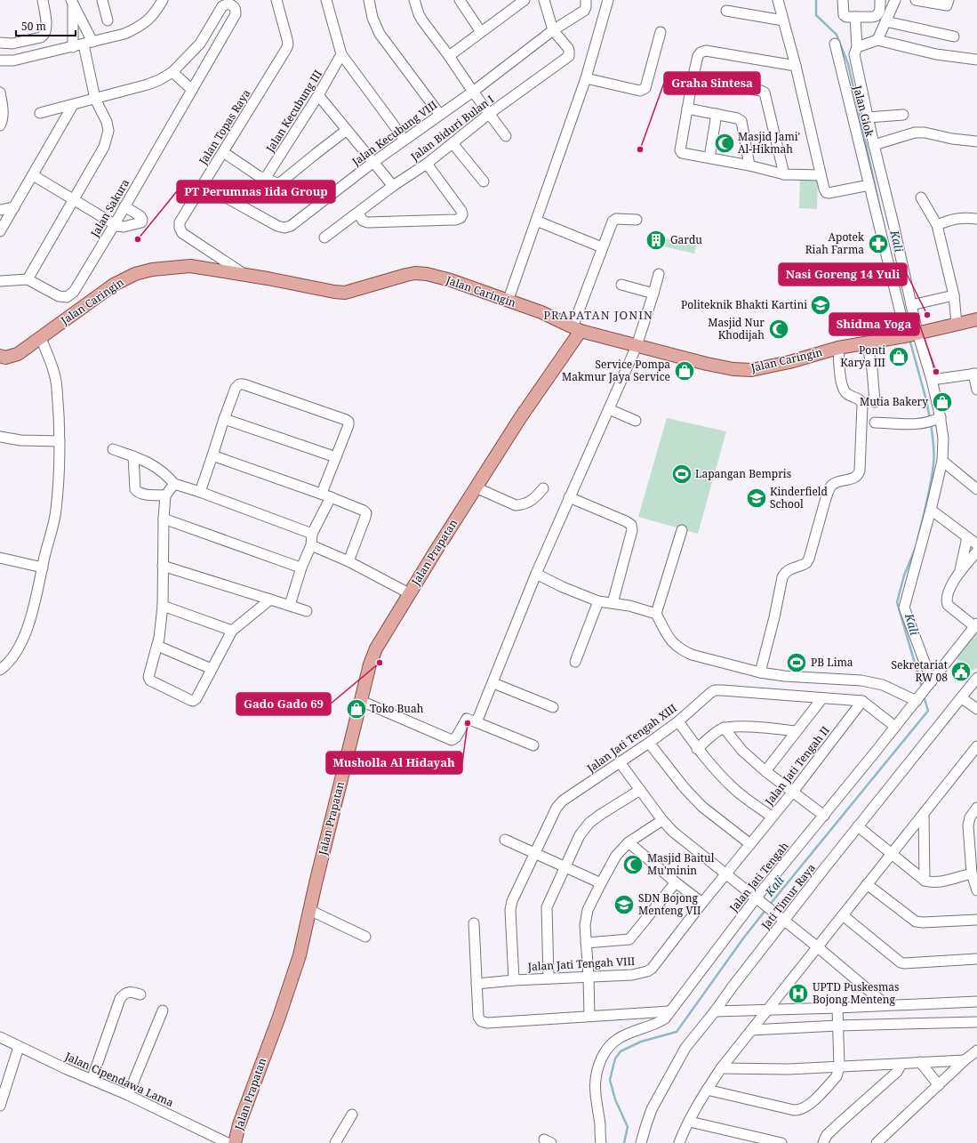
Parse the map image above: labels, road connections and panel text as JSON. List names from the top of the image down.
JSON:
{
  "streets": {
    "main road": ["Jalan Caringin", "Jalan Prapatan"],
    "street": [
      "Jalan Kecubung III",
      "Jalan Giok",
      "Jalan Topas Raya",
      "Jalan Biduri Bulan I",
      "Jalan Kecubung VIII",
      "Jalan Sakura",
      "Jalan Jati Tengah XIII",
      "Jalan Jati Tengah II",
      "Jalan Jati Tengah",
      "Jati Timur Raya",
      "Jalan Jati Tengah VIII",
      "Jalan Cipendawa Lama"
    ]
  },
  "crossings": [
    ["Jalan Giok", "Jalan Caringin"],
    ["Jalan Topas Raya", "Jalan Kecubung VIII"],
    ["Jalan Topas Raya", "Jalan Caringin"],
    ["Jalan Biduri Bulan I", "Jalan Kecubung VIII"],
    ["Jalan Caringin", "Jalan Prapatan"],
    ["Jalan Jati Tengah XIII", "Jalan Jati Tengah II"],
    ["Jalan Jati Tengah XIII", "Jalan Jati Tengah VIII"],
    ["Jalan Jati Tengah II", "Jalan Jati Tengah VIII"]
  ],
  "districts": ["PRAPATAN JONIN"],
  "water": ["Kali"],
  "places": {
    "mosque": ["Masjid Jami' Al-Hikmah", "Masjid Nur Khodijah", "Masjid Baitul Mu'minin"],
    "other": [
      "Graha Sintesa",
      "PT Perumnas Iida Group",
      "Nasi Goreng 14 Yuli",
      "Shidma Yoga",
      "Gado Gado 69",
      "Musholla Al Hidayah"
    ],
    "building": ["Gardu"],
    "pharmacy": ["Apotek Riah Farma"],
    "school or university": ["Politeknik Bhakti Kartini", "Kinderfield School", "SDN Bojong Menteng VII"],
    "shop": [
      "Ponti Karya III",
      "Service Pompa Makmur Jaya Service",
      "Mutia Bakery",
      "Toko Buah"
    ],
    "sports": ["Lapangan Bempris", "PB Lima"],
    "public building": ["Sekretariat RW 08"],
    "hospital": ["UPTD Puskesmas Bojong Menteng"]
  },
  "scale_bar": "50 m"
}
